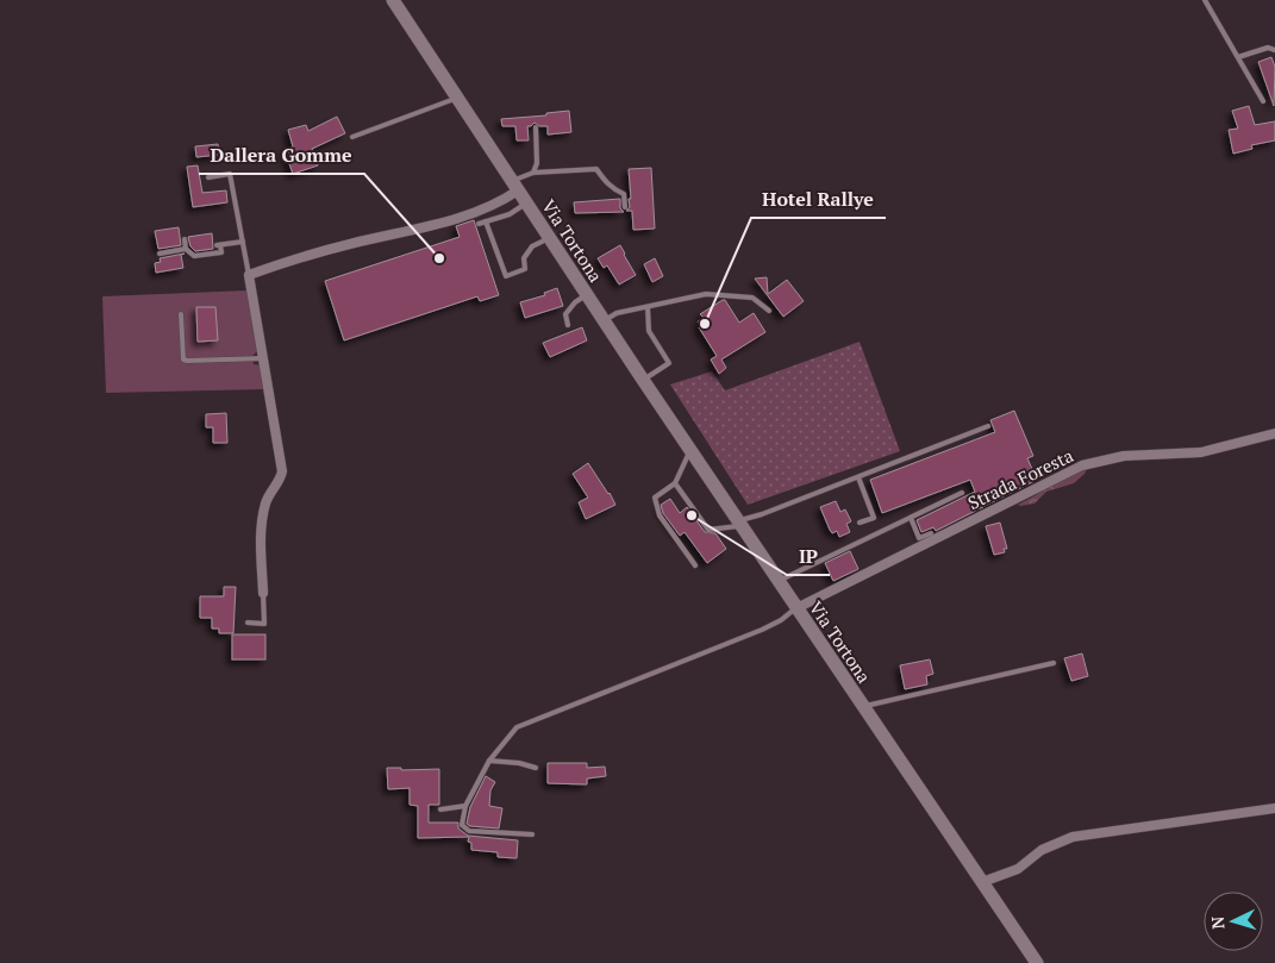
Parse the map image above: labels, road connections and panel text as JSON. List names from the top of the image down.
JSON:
{
  "streets": {
    "main road": ["Via Tortona"],
    "street": ["Strada Foresta"]
  },
  "crossings": [
    ["Via Tortona", "Strada Foresta"]
  ],
  "places": ["Dallera Gomme", "Hotel Rallye", "IP"],
  "north": "left"
}
